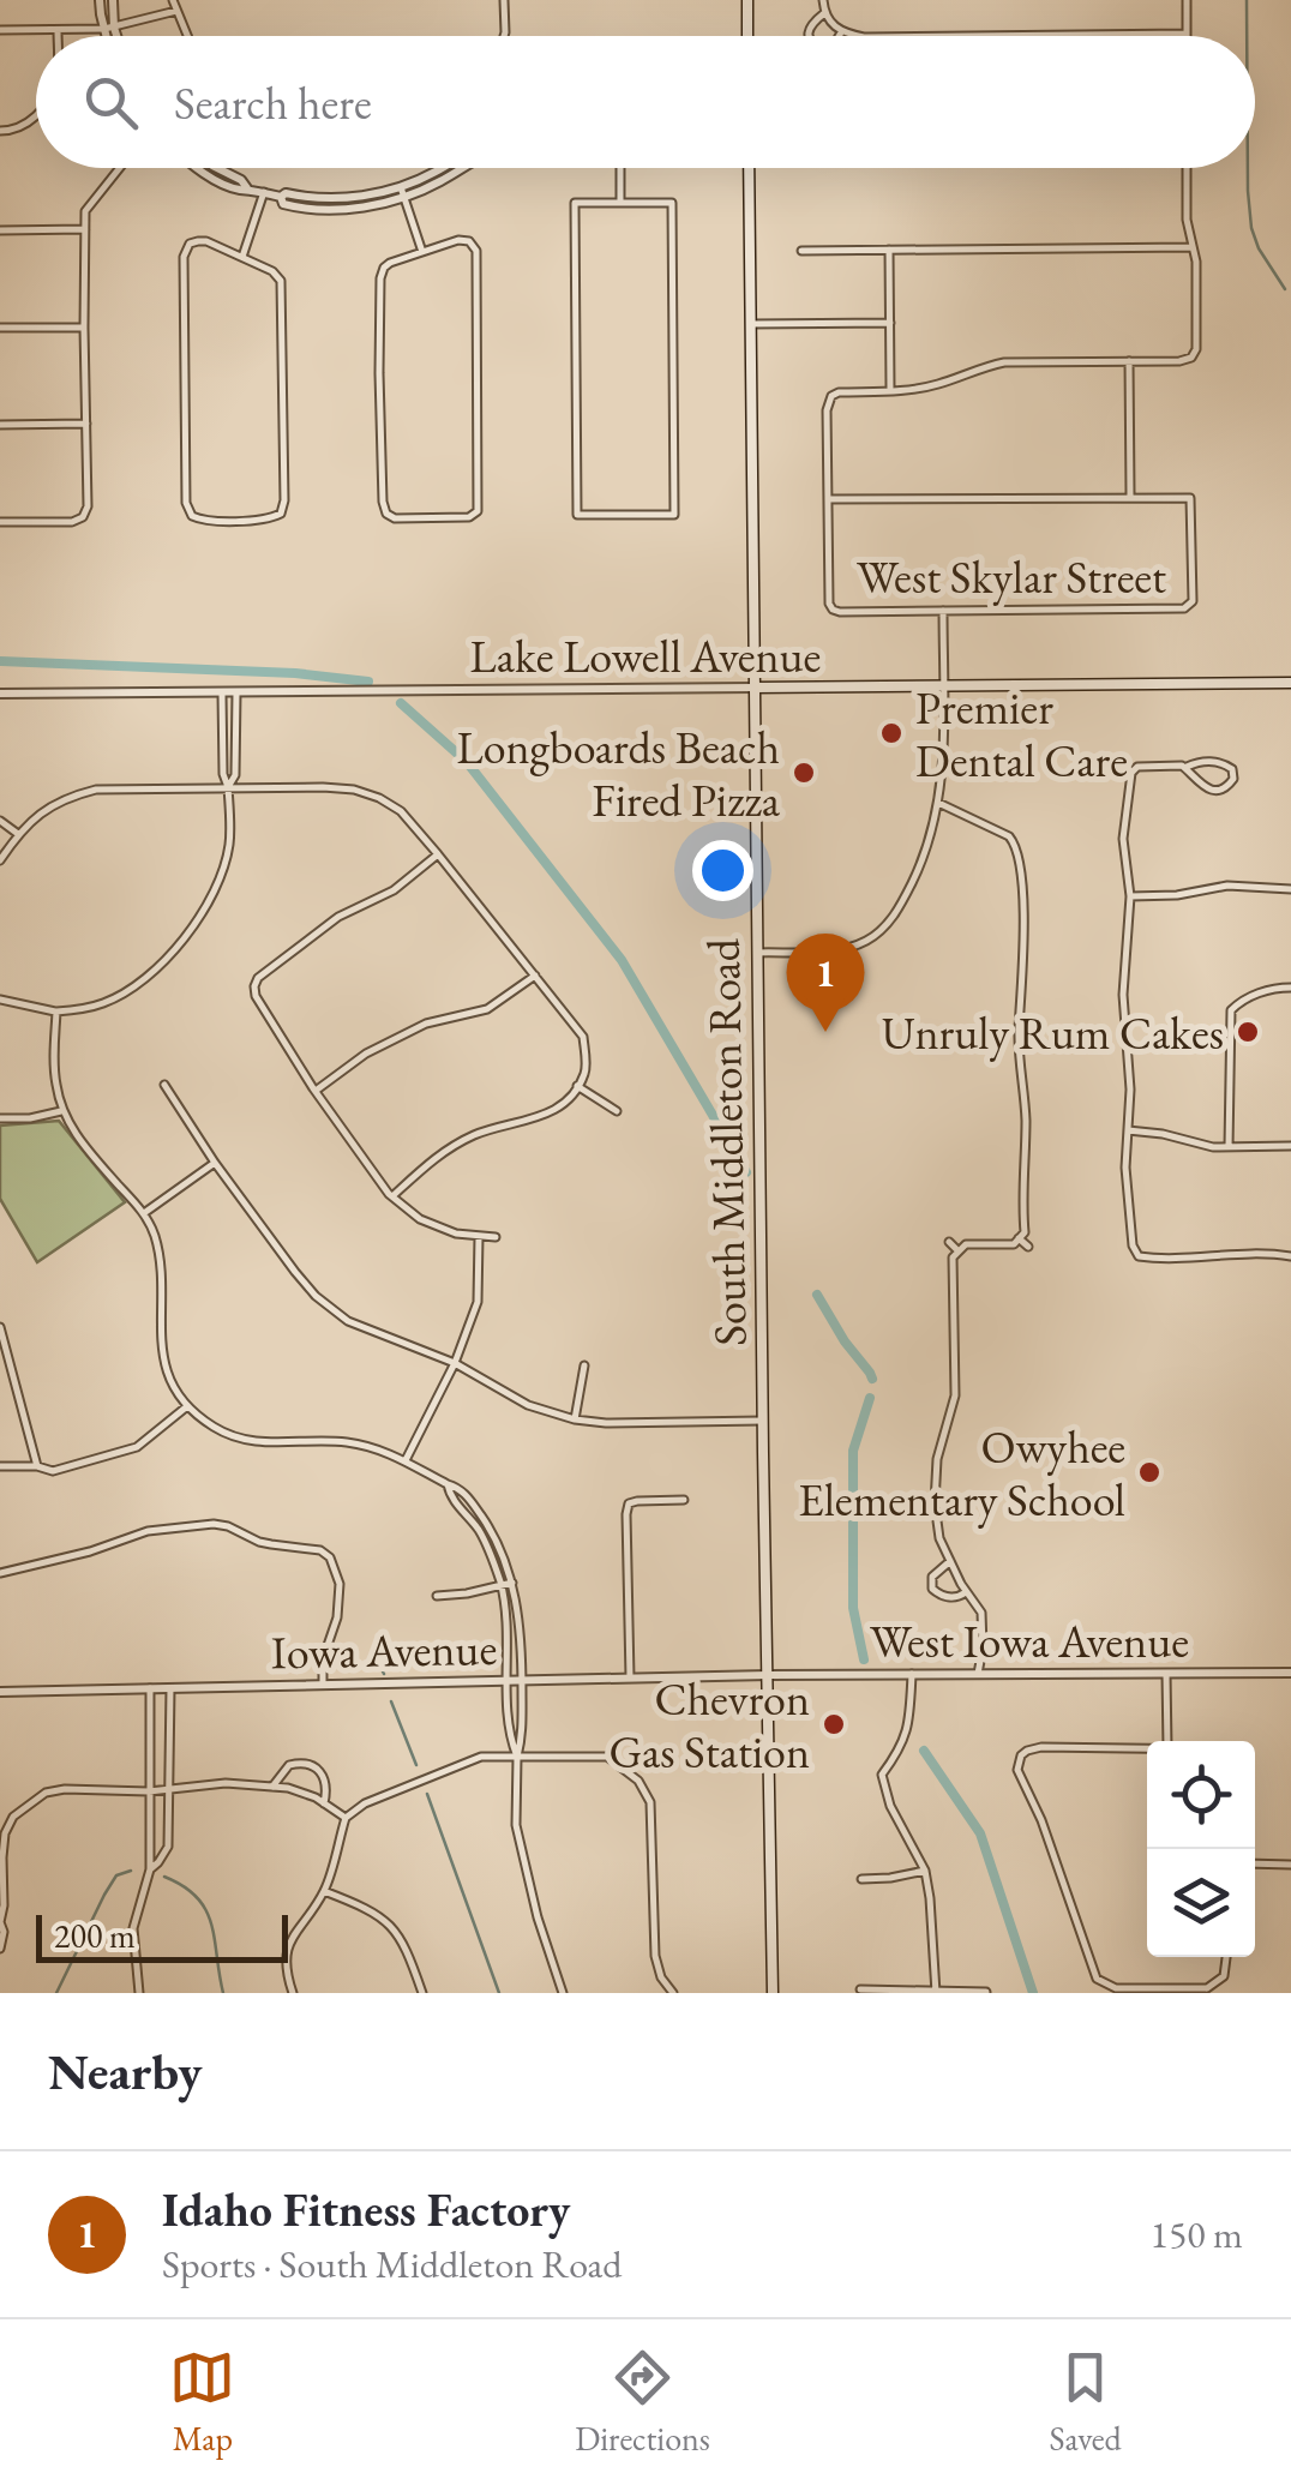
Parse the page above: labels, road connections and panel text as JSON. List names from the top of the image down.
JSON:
{
  "streets": {
    "main road": ["Lake Lowell Avenue", "South Middleton Road"],
    "street": ["West Skylar Street", "West Iowa Avenue", "Iowa Avenue"]
  },
  "crossings": [
    ["Lake Lowell Avenue", "South Middleton Road"],
    ["South Middleton Road", "West Iowa Avenue"],
    ["South Middleton Road", "Iowa Avenue"],
    ["West Iowa Avenue", "Iowa Avenue"]
  ],
  "places": [
    "Premier Dental Care",
    "Longboards Beach Fired Pizza",
    "Unruly Rum Cakes",
    "Owyhee Elementary School",
    "Chevron Gas Station"
  ],
  "scale_bar": "200 m",
  "page": {
    "search": "Search here",
    "pins": "1",
    "scale": "200 m",
    "heading": "Nearby",
    "list": [
      {
        "mark": "1",
        "name": "Idaho Fitness Factory",
        "note": "Sports · South Middleton Road",
        "value": "150 m"
      }
    ],
    "nav": ["Map", "Directions", "Saved"]
  }
}
